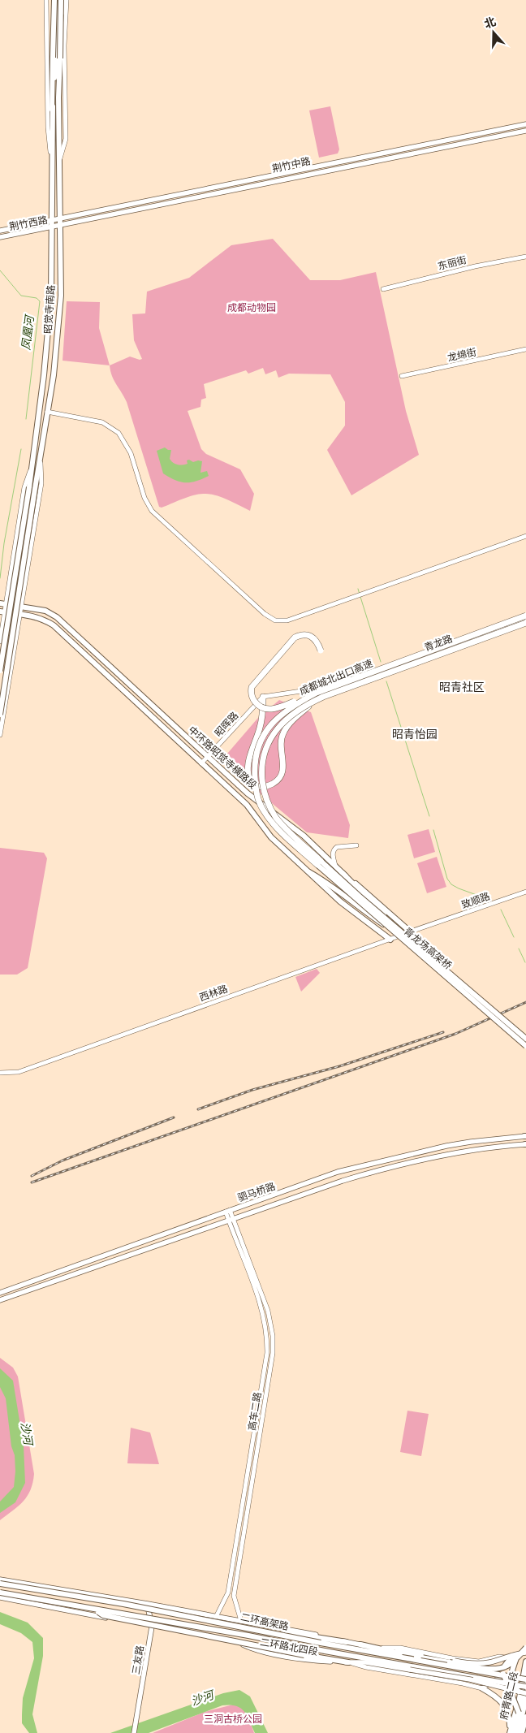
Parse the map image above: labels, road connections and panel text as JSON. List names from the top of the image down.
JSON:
{
  "streets": {
    "highway": ["成都城北出口高速"],
    "main road": [
      "荆竹中路",
      "荆竹西路",
      "昭觉寺南路",
      "中环路昭觉寺横路段",
      "青龙场高架桥",
      "驷马桥路",
      "二环高架路",
      "二环路北四段",
      "三友路",
      "府青路二段"
    ],
    "street": [
      "东丽街",
      "龙绵街",
      "青龙路",
      "昭晖路",
      "致顺路",
      "西林路",
      "高车二路"
    ]
  },
  "crossings": [
    ["荆竹中路", "荆竹西路"],
    ["荆竹中路", "昭觉寺南路"],
    ["荆竹西路", "昭觉寺南路"],
    ["昭觉寺南路", "中环路昭觉寺横路段"],
    ["青龙路", "昭晖路"],
    ["成都城北出口高速", "青龙场高架桥"],
    ["昭晖路", "中环路昭觉寺横路段"],
    ["中环路昭觉寺横路段", "西林路"],
    ["致顺路", "西林路"],
    ["驷马桥路", "高车二路"],
    ["高车二路", "二环路北四段"],
    ["二环高架路", "府青路二段"],
    ["二环路北四段", "三友路"],
    ["二环路北四段", "府青路二段"]
  ],
  "districts": ["昭青社区", "昭青怡园"],
  "water": ["凤凰河", "沙河"],
  "parks": ["成都动物园", "三洞古桥公园"],
  "north": "top"
}
